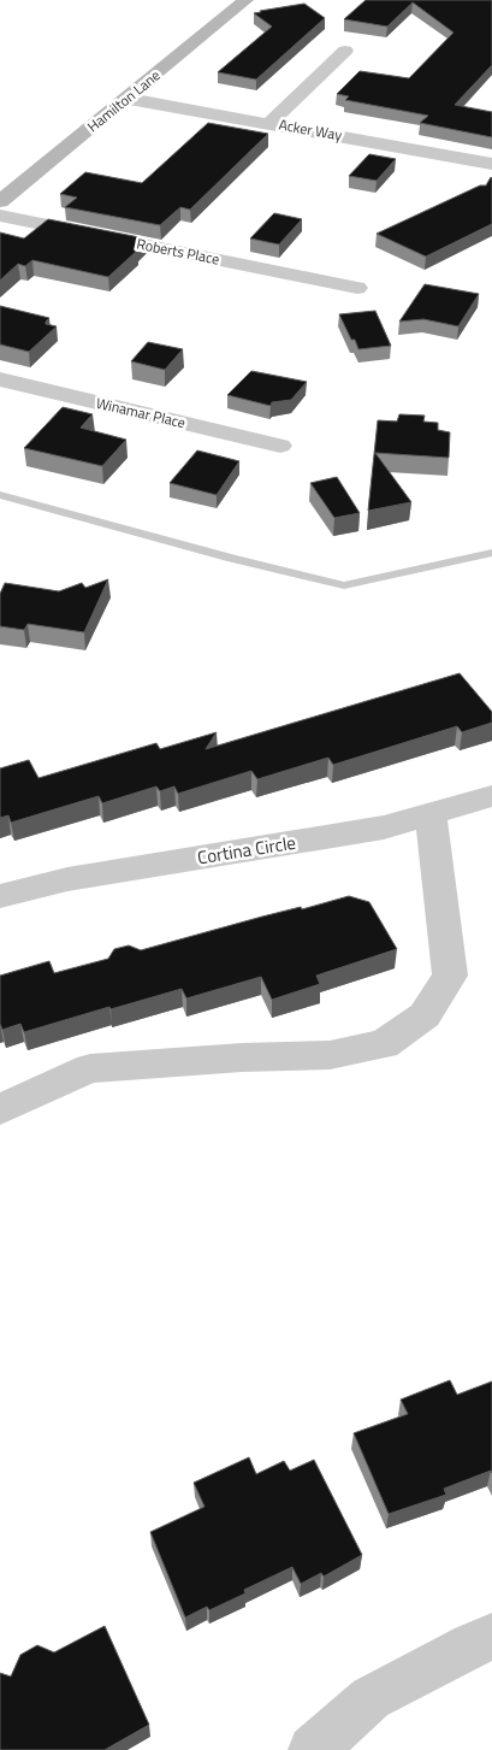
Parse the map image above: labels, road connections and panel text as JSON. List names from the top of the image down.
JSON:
{
  "streets": {
    "street": [
      "Hamilton Lane",
      "Acker Way",
      "Roberts Place",
      "Winamar Place",
      "Cortina Circle"
    ]
  },
  "crossings": [
    ["Hamilton Lane", "Acker Way"]
  ]
}
